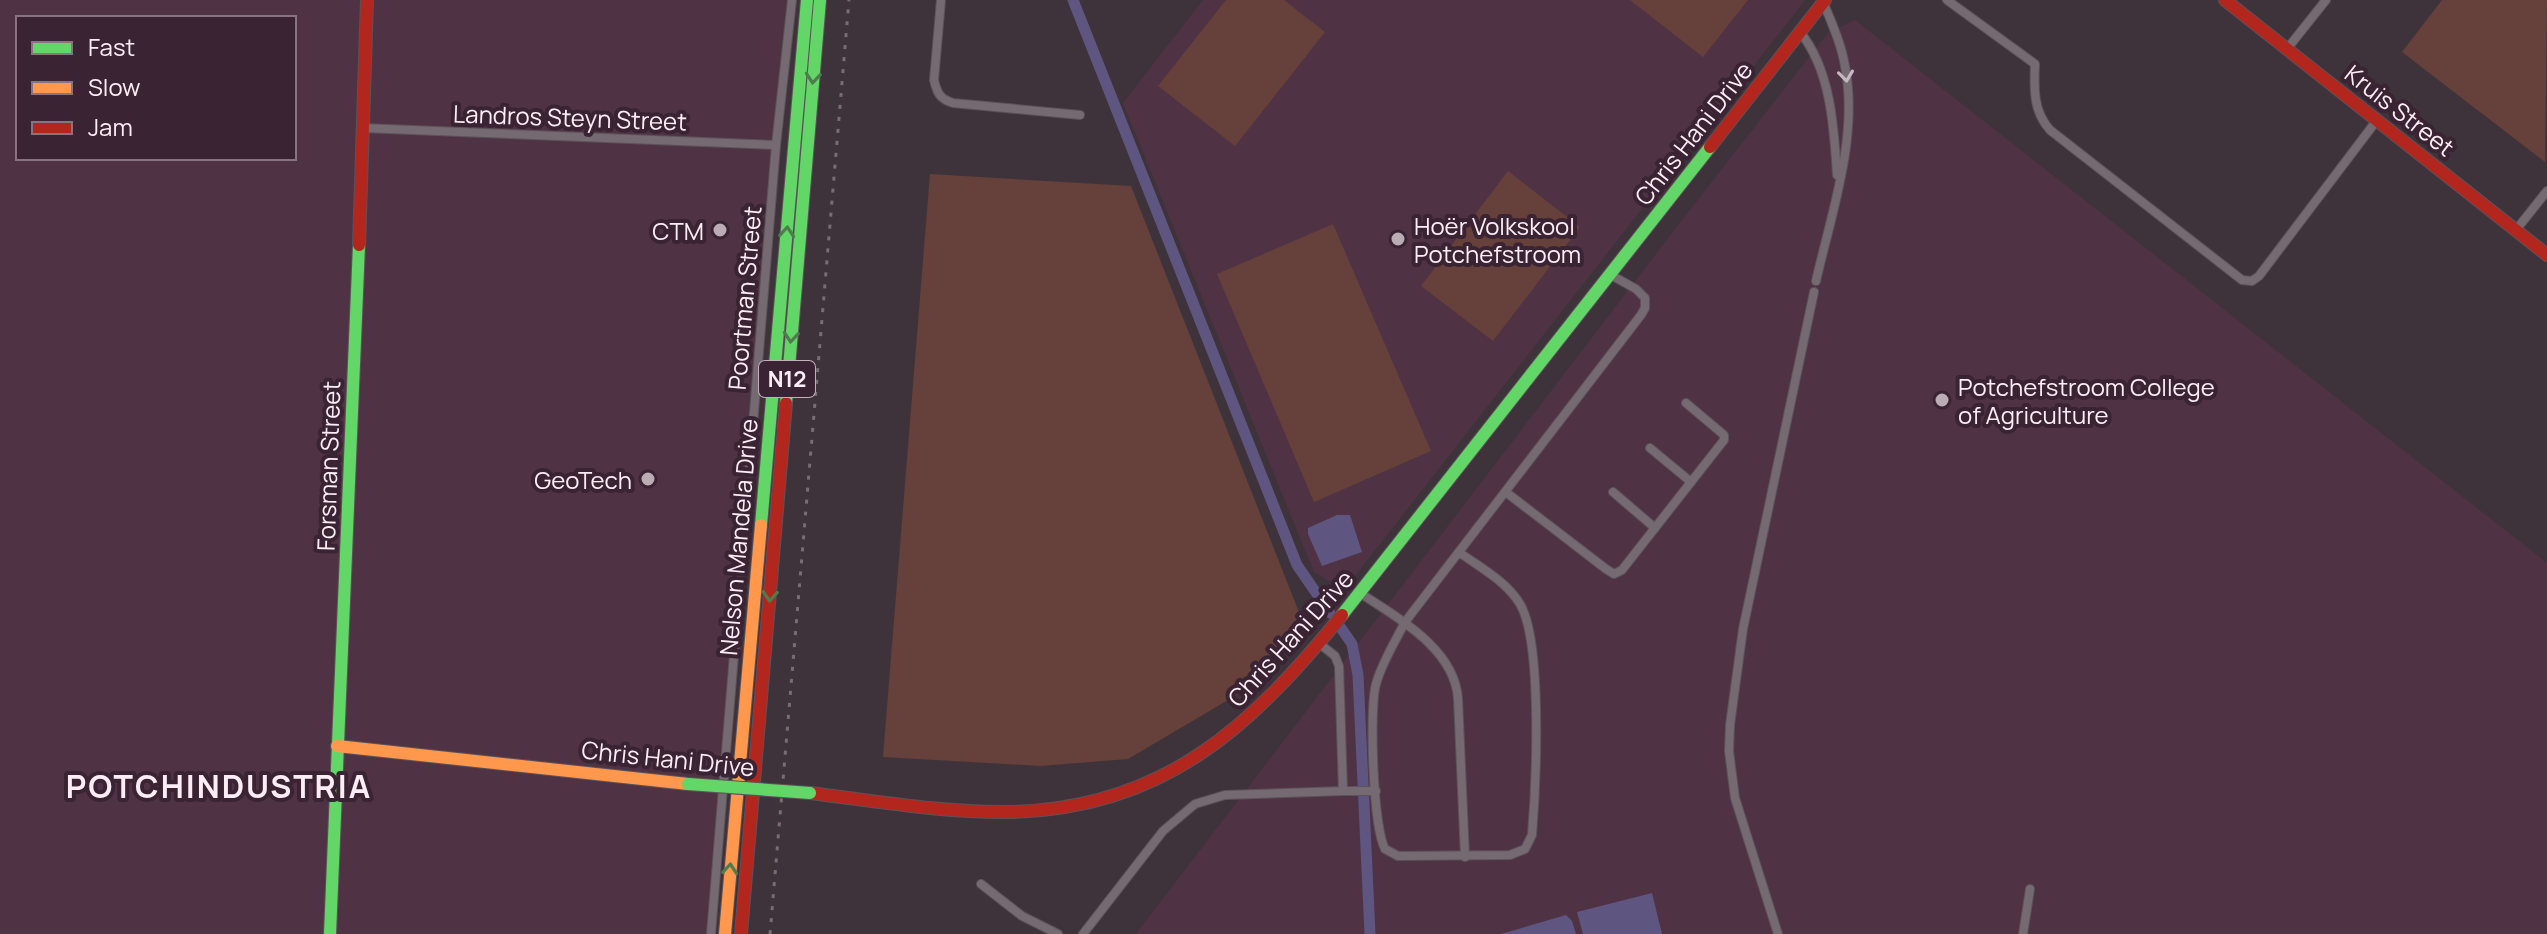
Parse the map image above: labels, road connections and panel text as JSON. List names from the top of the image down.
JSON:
{
  "streets": {
    "main road": [
      "Kruis Street",
      "Chris Hani Drive",
      "N12",
      "Forsman Street",
      "Nelson Mandela Drive"
    ],
    "street": ["Landros Steyn Street", "Poortman Street"]
  },
  "crossings": [
    ["Landros Steyn Street", "Poortman Street"],
    ["Landros Steyn Street", "Forsman Street"],
    ["Chris Hani Drive", "Forsman Street"]
  ],
  "districts": ["POTCHINDUSTRIA"],
  "places": [
    "CTM",
    "Hoër Volkskool Potchefstroom",
    "Potchefstroom College of Agriculture",
    "GeoTech"
  ],
  "legend": ["Fast", "Slow", "Jam"]
}
